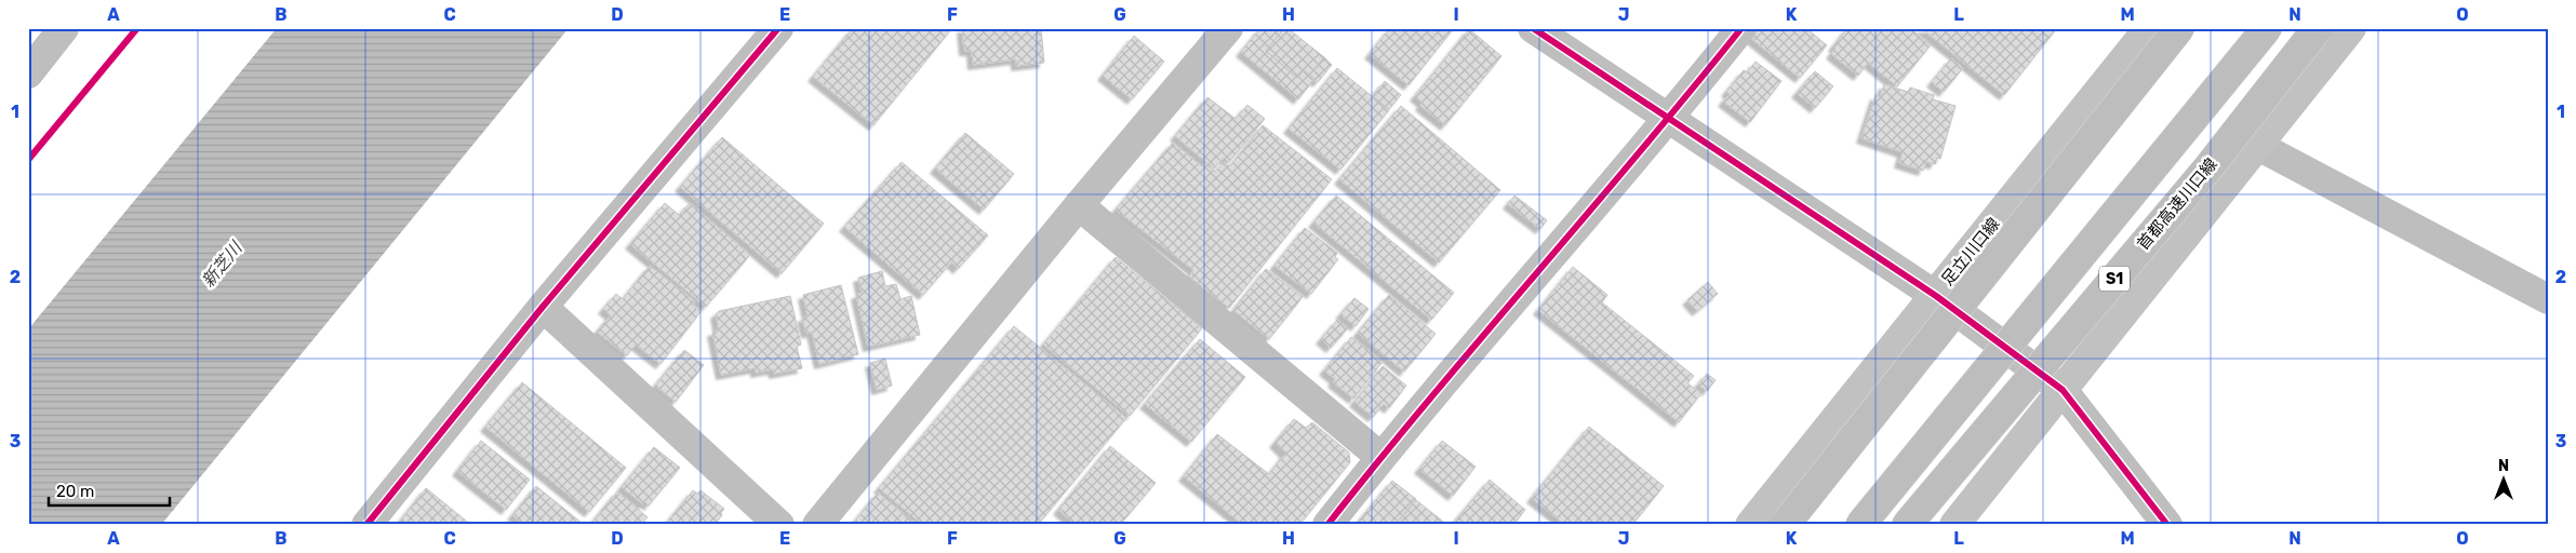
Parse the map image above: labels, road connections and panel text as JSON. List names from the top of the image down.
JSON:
{
  "streets": {
    "highway": ["首都高速川口線", "S1"],
    "main road": ["足立川口線"]
  },
  "water": ["新芝川"],
  "scale_bar": "20 m",
  "north": "top",
  "grid": {
    "columns": [
      "A",
      "B",
      "C",
      "D",
      "E",
      "F",
      "G",
      "H",
      "I",
      "J",
      "K",
      "L",
      "M",
      "N",
      "O"
    ],
    "rows": ["1", "2", "3"]
  }
}
